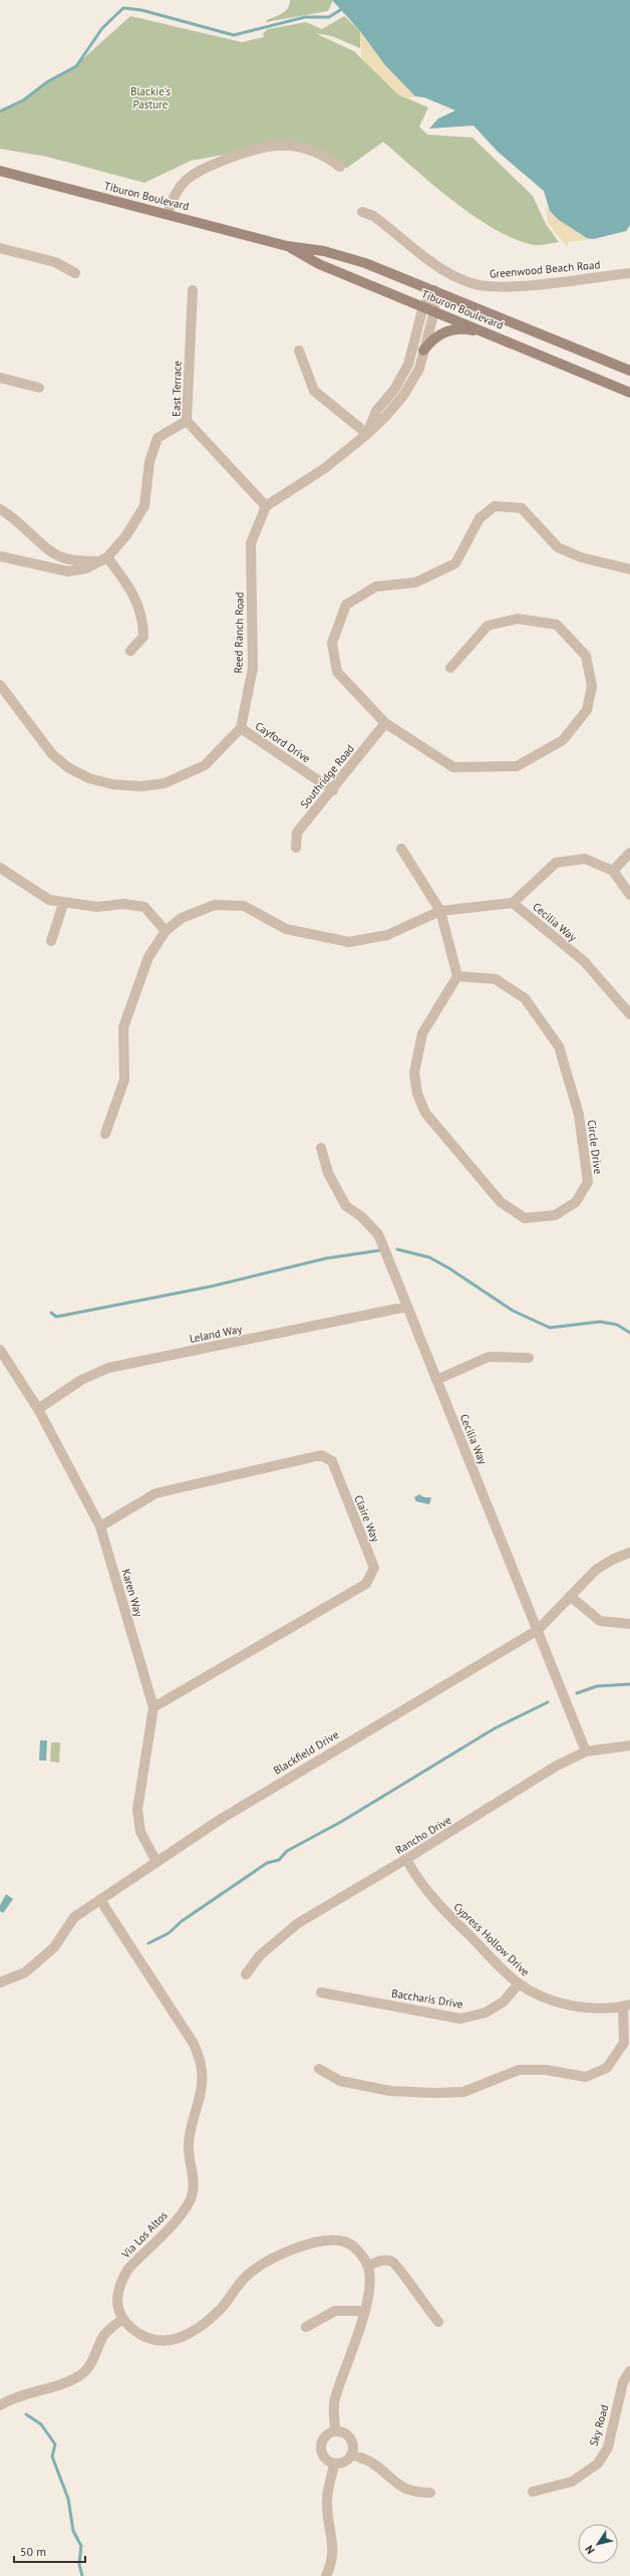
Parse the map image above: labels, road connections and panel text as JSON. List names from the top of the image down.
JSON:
{
  "streets": {
    "main road": ["Tiburon Boulevard"],
    "street": [
      "Greenwood Beach Road",
      "East Terrace",
      "Reed Ranch Road",
      "Cayford Drive",
      "Southridge Road",
      "Cecilia Way",
      "Circle Drive",
      "Leland Way",
      "Claire Way",
      "Karen Way",
      "Blackfield Drive",
      "Rancho Drive",
      "Cypress Hollow Drive",
      "Baccharis Drive",
      "Via Los Altos",
      "Sky Road"
    ]
  },
  "crossings": [
    ["East Terrace", "Reed Ranch Road"],
    ["Reed Ranch Road", "Cayford Drive"],
    ["Cayford Drive", "Southridge Road"],
    ["Cecilia Way", "Leland Way"],
    ["Cecilia Way", "Blackfield Drive"],
    ["Cecilia Way", "Rancho Drive"],
    ["Leland Way", "Karen Way"],
    ["Claire Way", "Karen Way"],
    ["Karen Way", "Blackfield Drive"],
    ["Blackfield Drive", "Via Los Altos"],
    ["Rancho Drive", "Cypress Hollow Drive"],
    ["Cypress Hollow Drive", "Baccharis Drive"]
  ],
  "parks": ["Blackie's Pasture"],
  "scale_bar": "50 m",
  "north": "bottom left"
}
